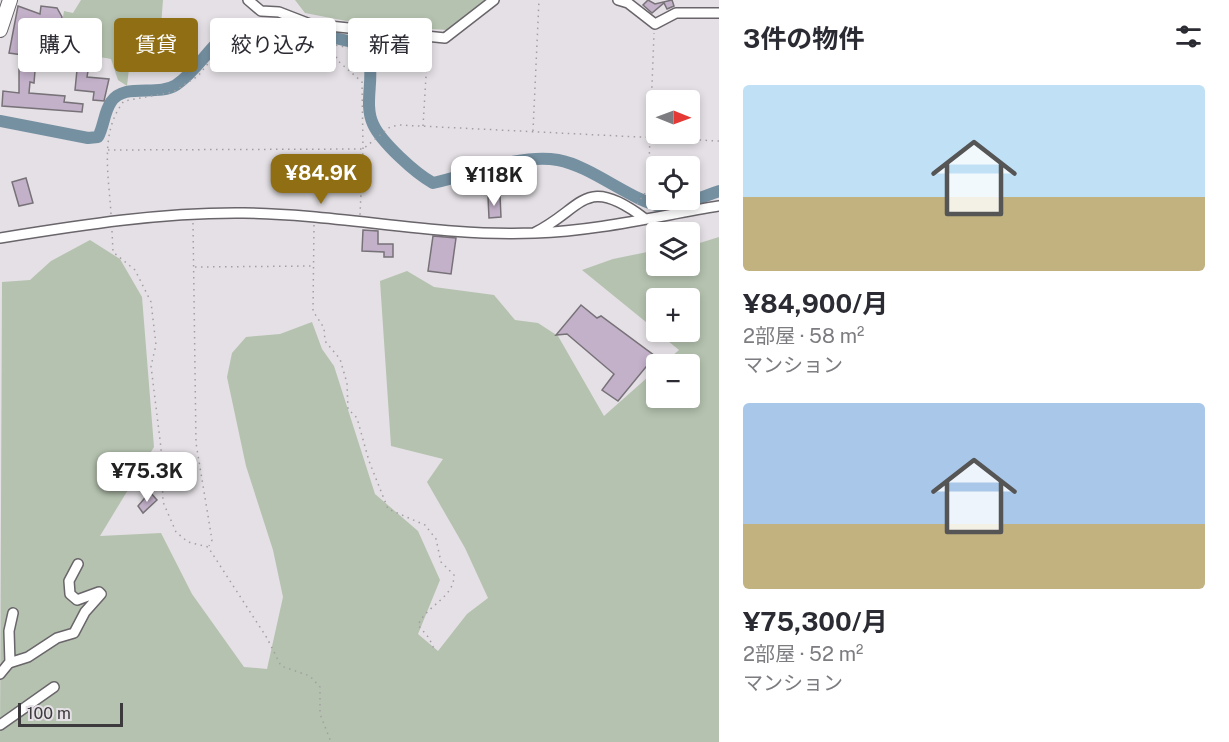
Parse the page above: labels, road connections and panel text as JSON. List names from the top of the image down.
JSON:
{
  "scale_bar": "100 m",
  "north": "right",
  "page": {
    "heading": "3件の物件",
    "chip": [
      "購入",
      "賃貸",
      "絞り込み",
      "新着"
    ],
    "list": [
      {
        "name": "¥84,900/月",
        "note": "2部屋 · 58 m² · マンション"
      },
      {
        "name": "¥75,300/月",
        "note": "2部屋 · 52 m² · マンション"
      }
    ],
    "map_buttons": ["+", "−"],
    "price": ["¥84.9K", "¥118K", "¥75.3K"],
    "scale": "100 m"
  }
}
